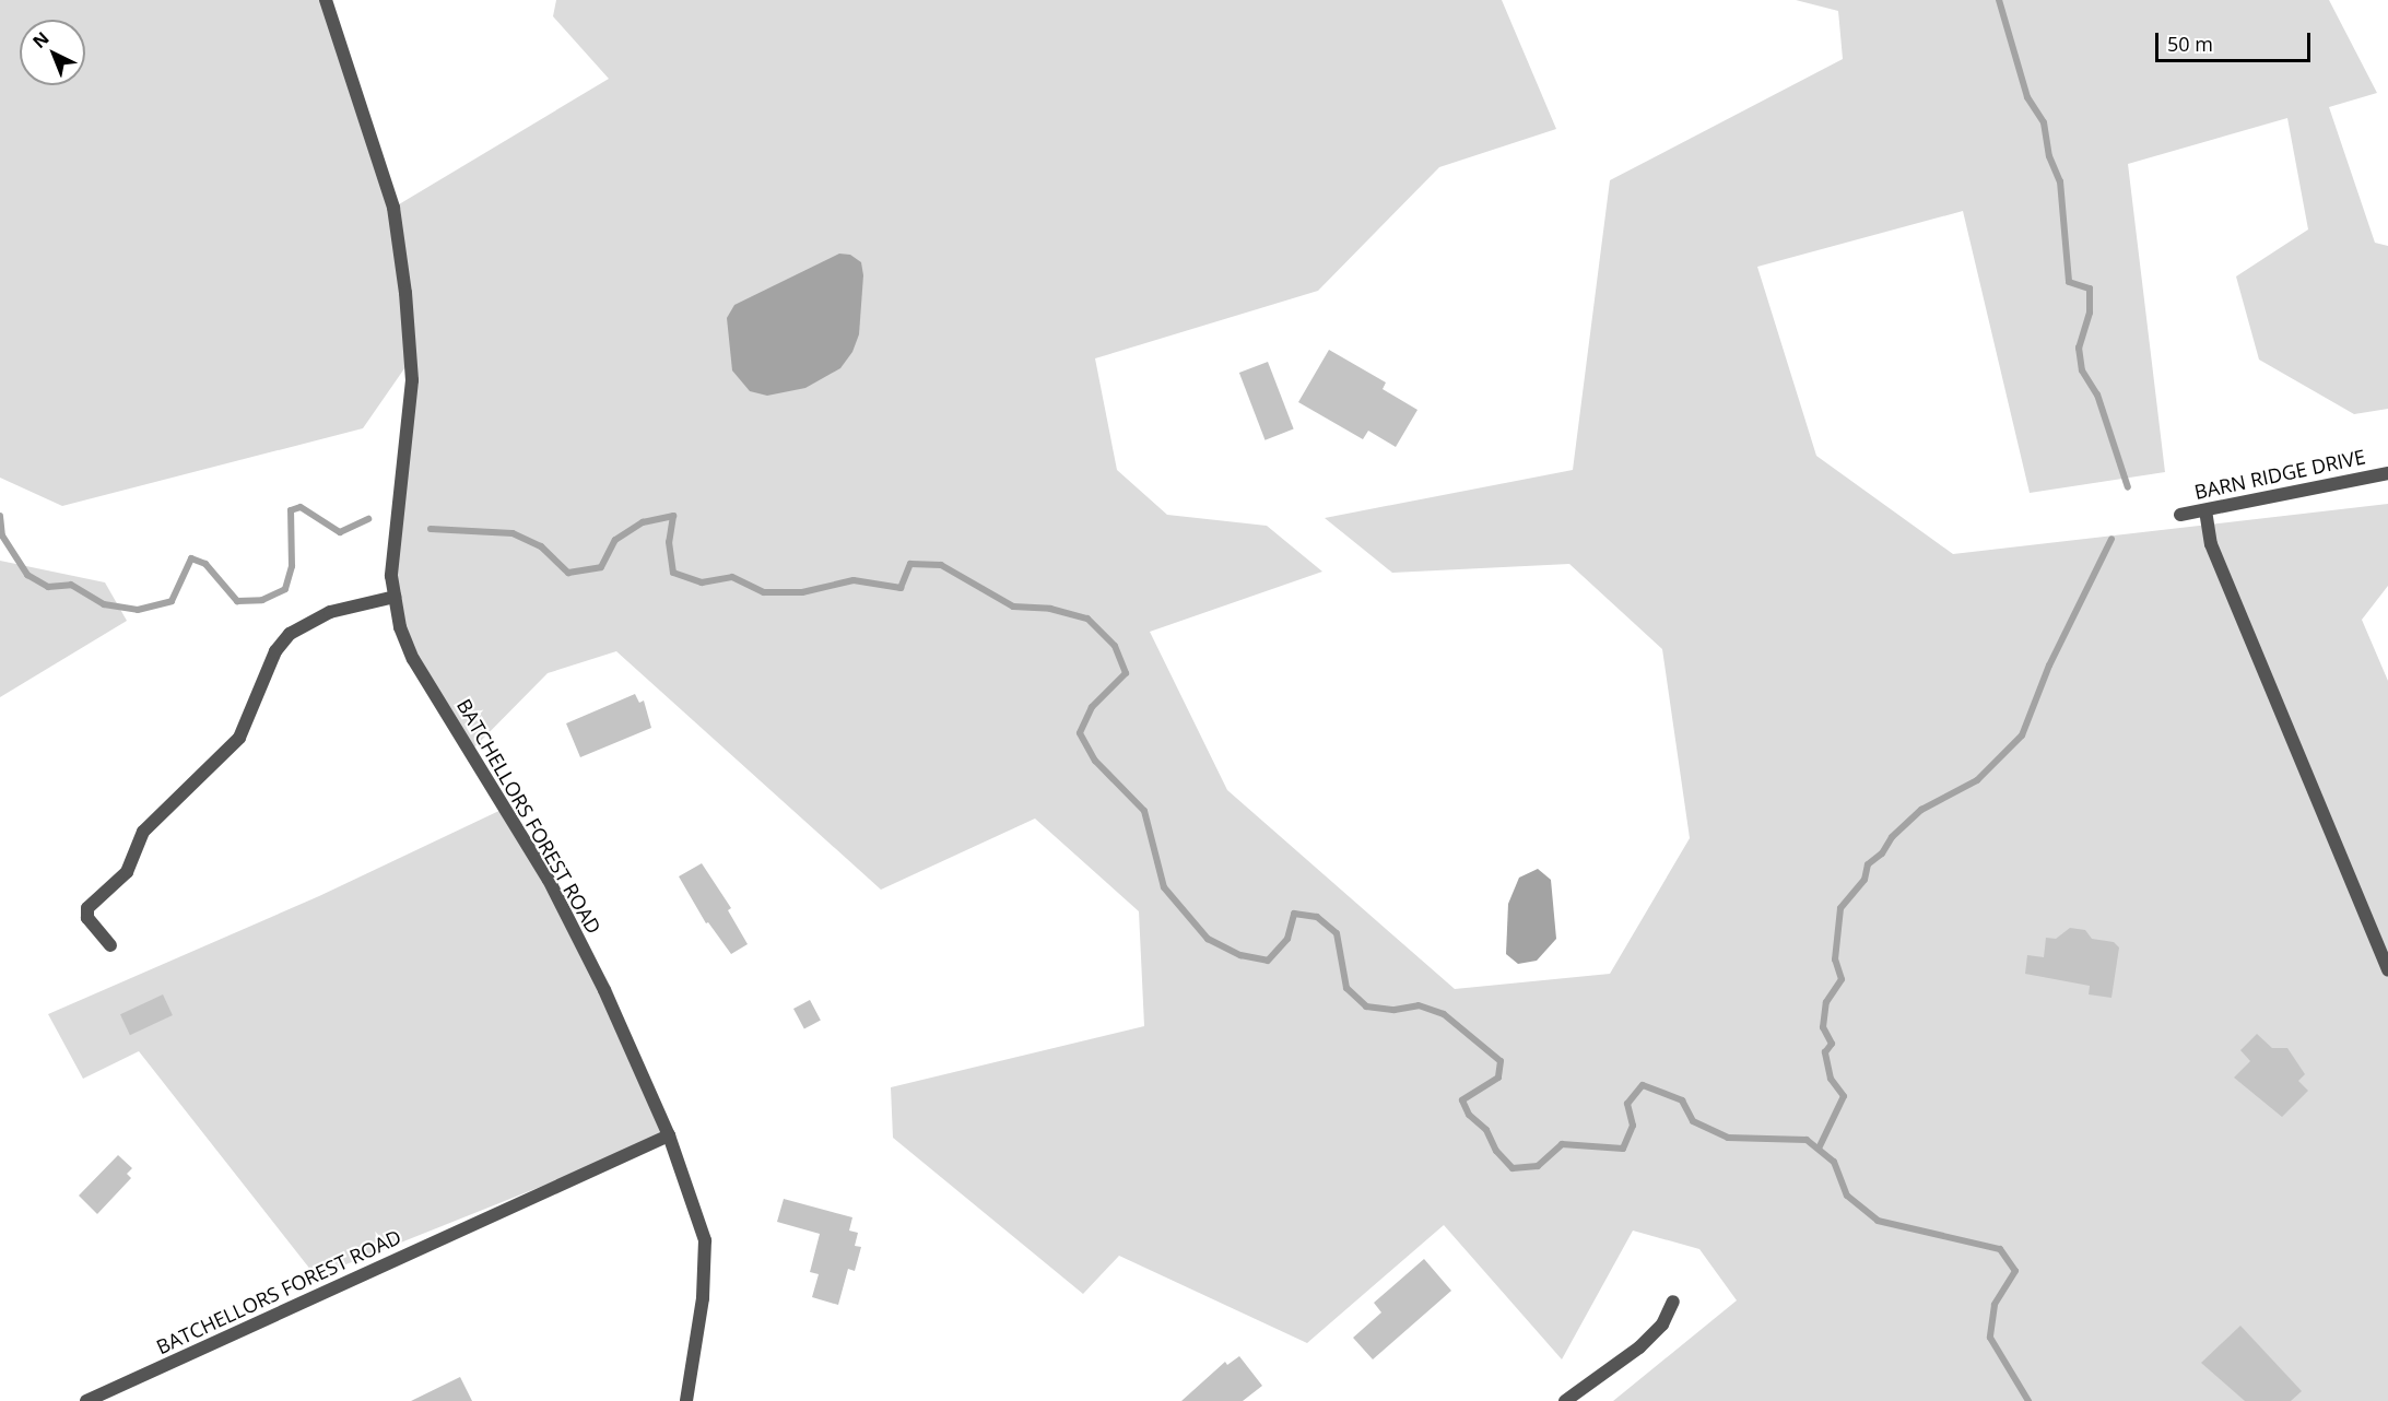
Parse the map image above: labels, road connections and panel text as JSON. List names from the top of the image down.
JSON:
{
  "streets": {
    "street": ["BARN RIDGE DRIVE", "BATCHELLORS FOREST ROAD"]
  },
  "scale_bar": "50 m",
  "north": "top left"
}
